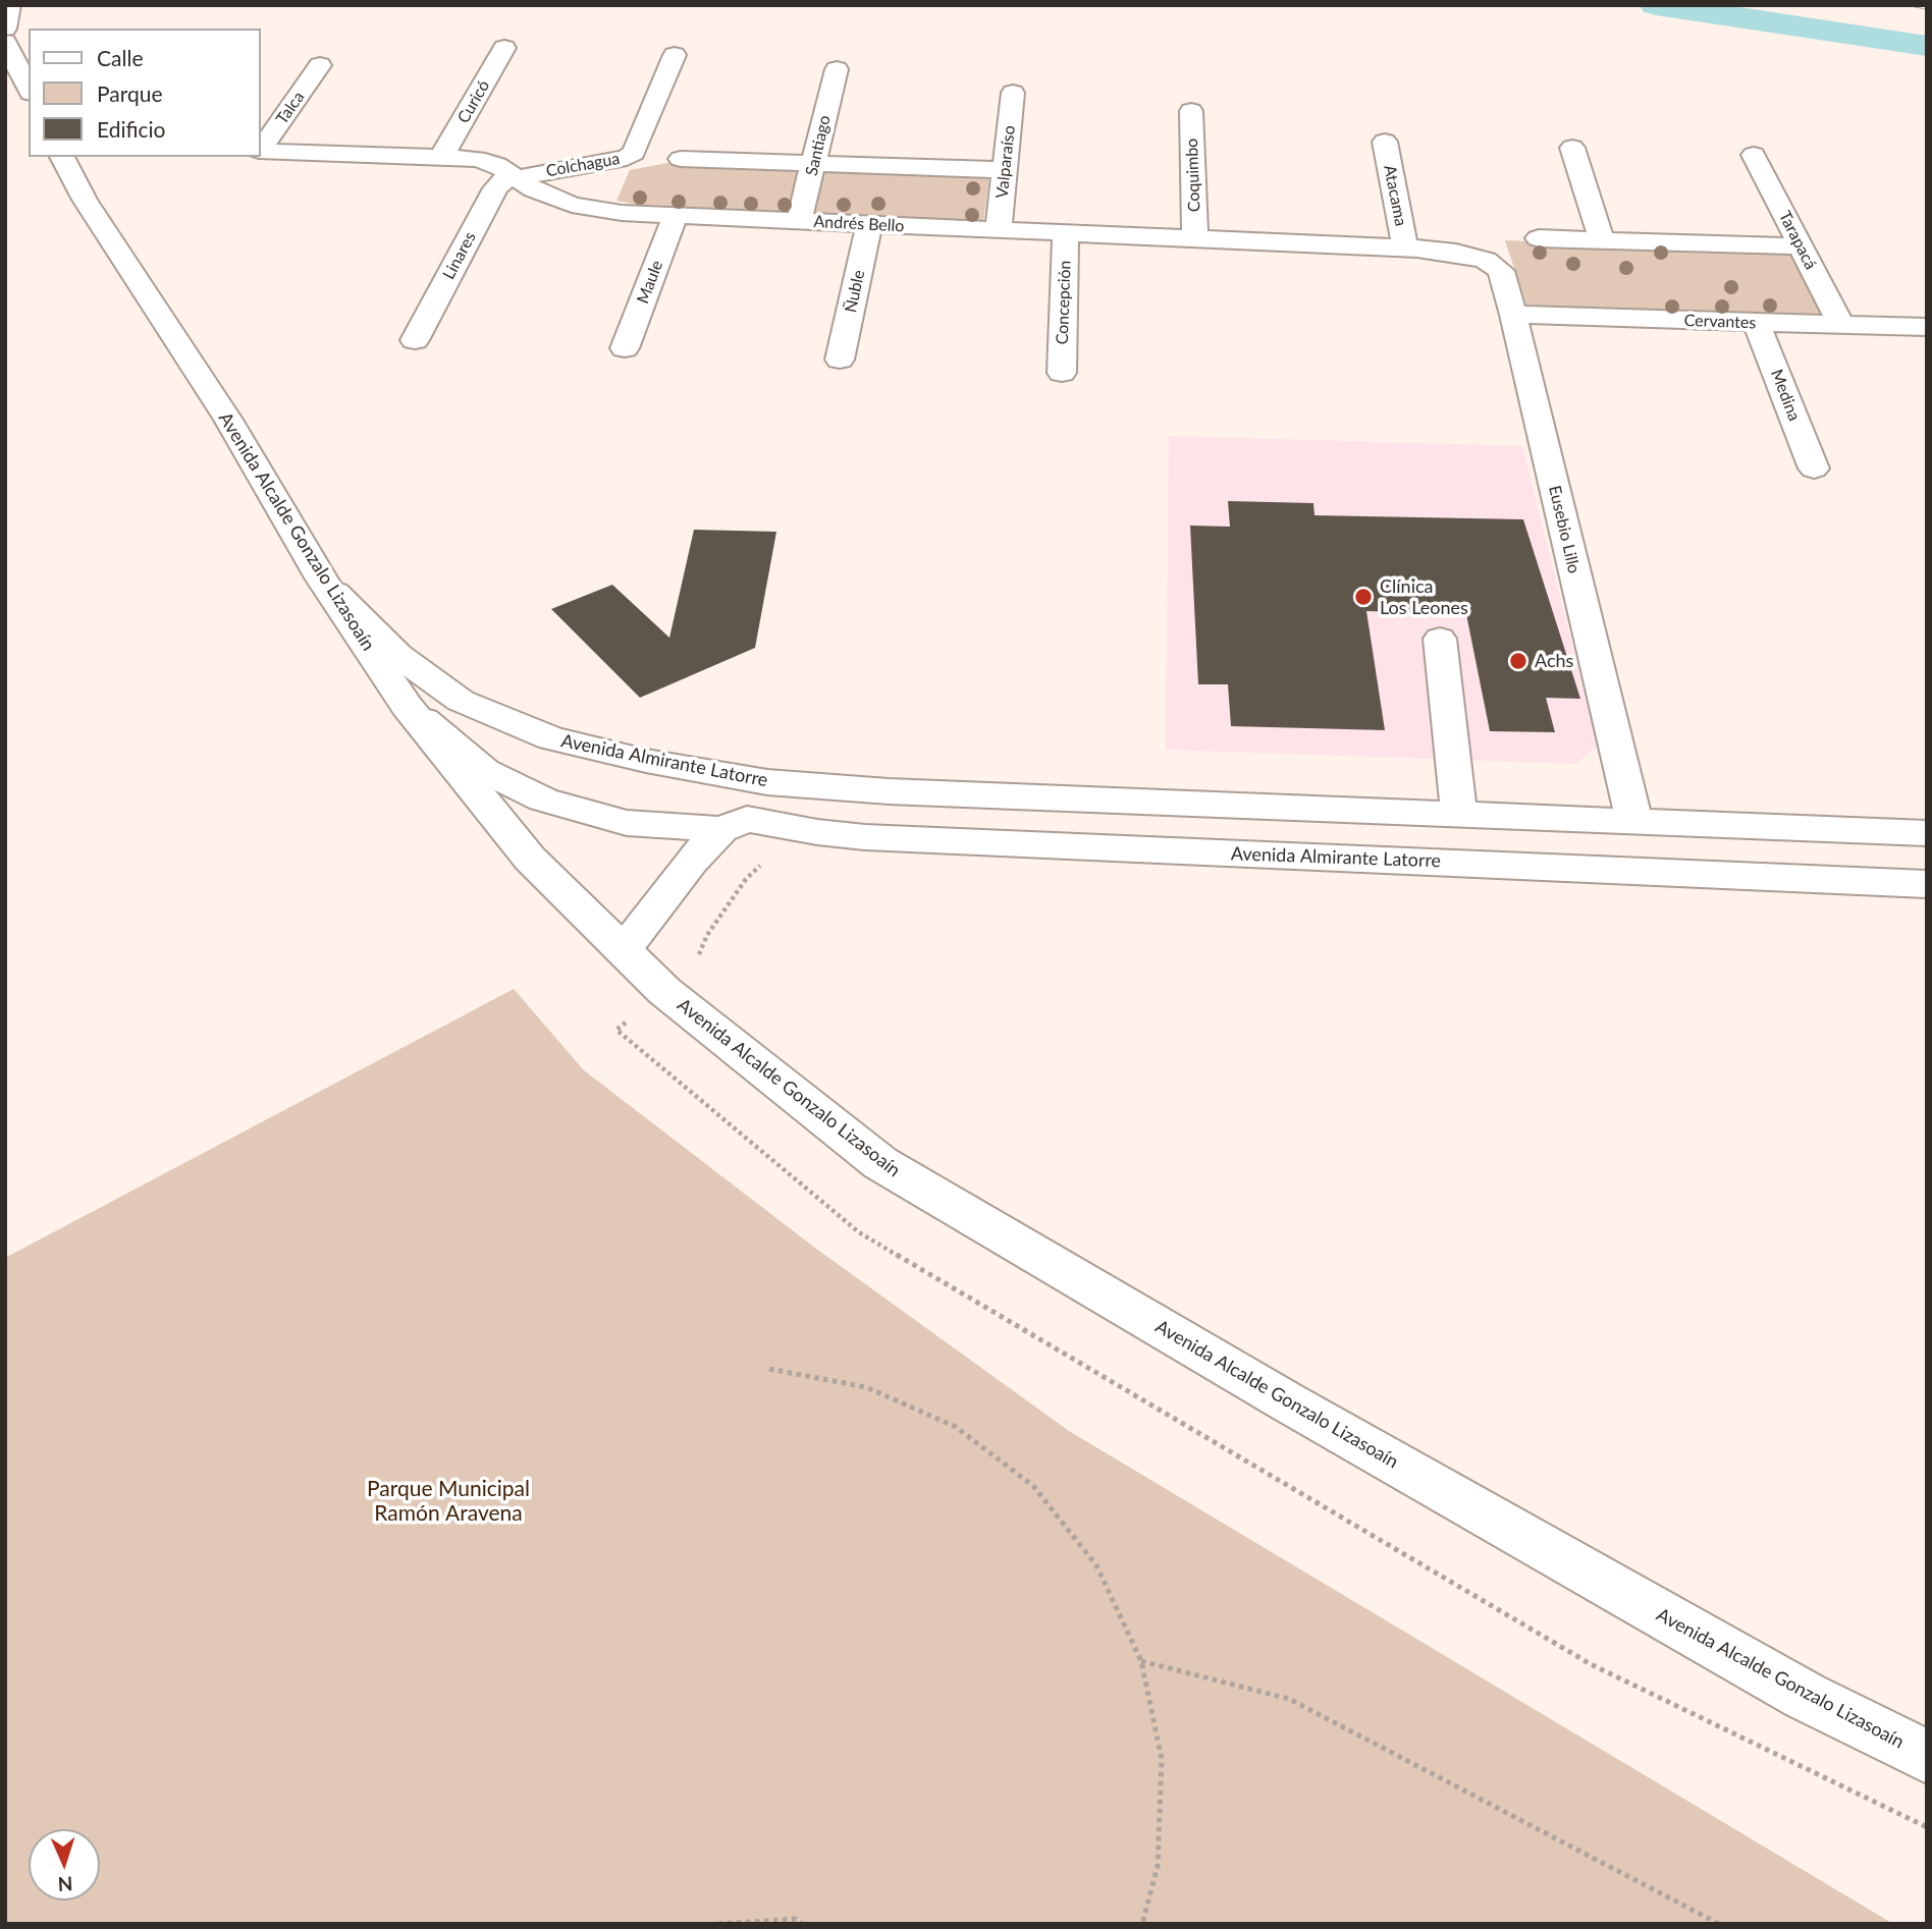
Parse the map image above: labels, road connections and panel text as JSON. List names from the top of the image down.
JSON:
{
  "streets": {
    "street": [
      "Curicó",
      "Talca",
      "Santiago",
      "Valparaíso",
      "Colchagua",
      "Coquimbo",
      "Atacama",
      "Andrés Bello",
      "Tarapacá",
      "Linares",
      "Maule",
      "Ñuble",
      "Concepción",
      "Cervantes",
      "Medina",
      "Eusebio Lillo",
      "Avenida Alcalde Gonzalo Lizasoaín",
      "Avenida Almirante Latorre"
    ]
  },
  "crossings": [
    ["Curicó", "Andrés Bello"],
    ["Santiago", "Andrés Bello"],
    ["Valparaíso", "Andrés Bello"],
    ["Colchagua", "Andrés Bello"],
    ["Colchagua", "Linares"],
    ["Coquimbo", "Andrés Bello"],
    ["Atacama", "Andrés Bello"],
    ["Andrés Bello", "Linares"],
    ["Andrés Bello", "Maule"],
    ["Andrés Bello", "Ñuble"],
    ["Andrés Bello", "Concepción"],
    ["Andrés Bello", "Eusebio Lillo"],
    ["Tarapacá", "Cervantes"],
    ["Cervantes", "Medina"],
    ["Cervantes", "Eusebio Lillo"],
    ["Eusebio Lillo", "Avenida Almirante Latorre"],
    ["Avenida Alcalde Gonzalo Lizasoaín", "Avenida Almirante Latorre"]
  ],
  "parks": ["Parque Municipal Ramón Aravena"],
  "places": ["Clínica Los Leones", "Achs"],
  "legend": ["Calle", "Parque", "Edificio"],
  "north": "bottom"
}
